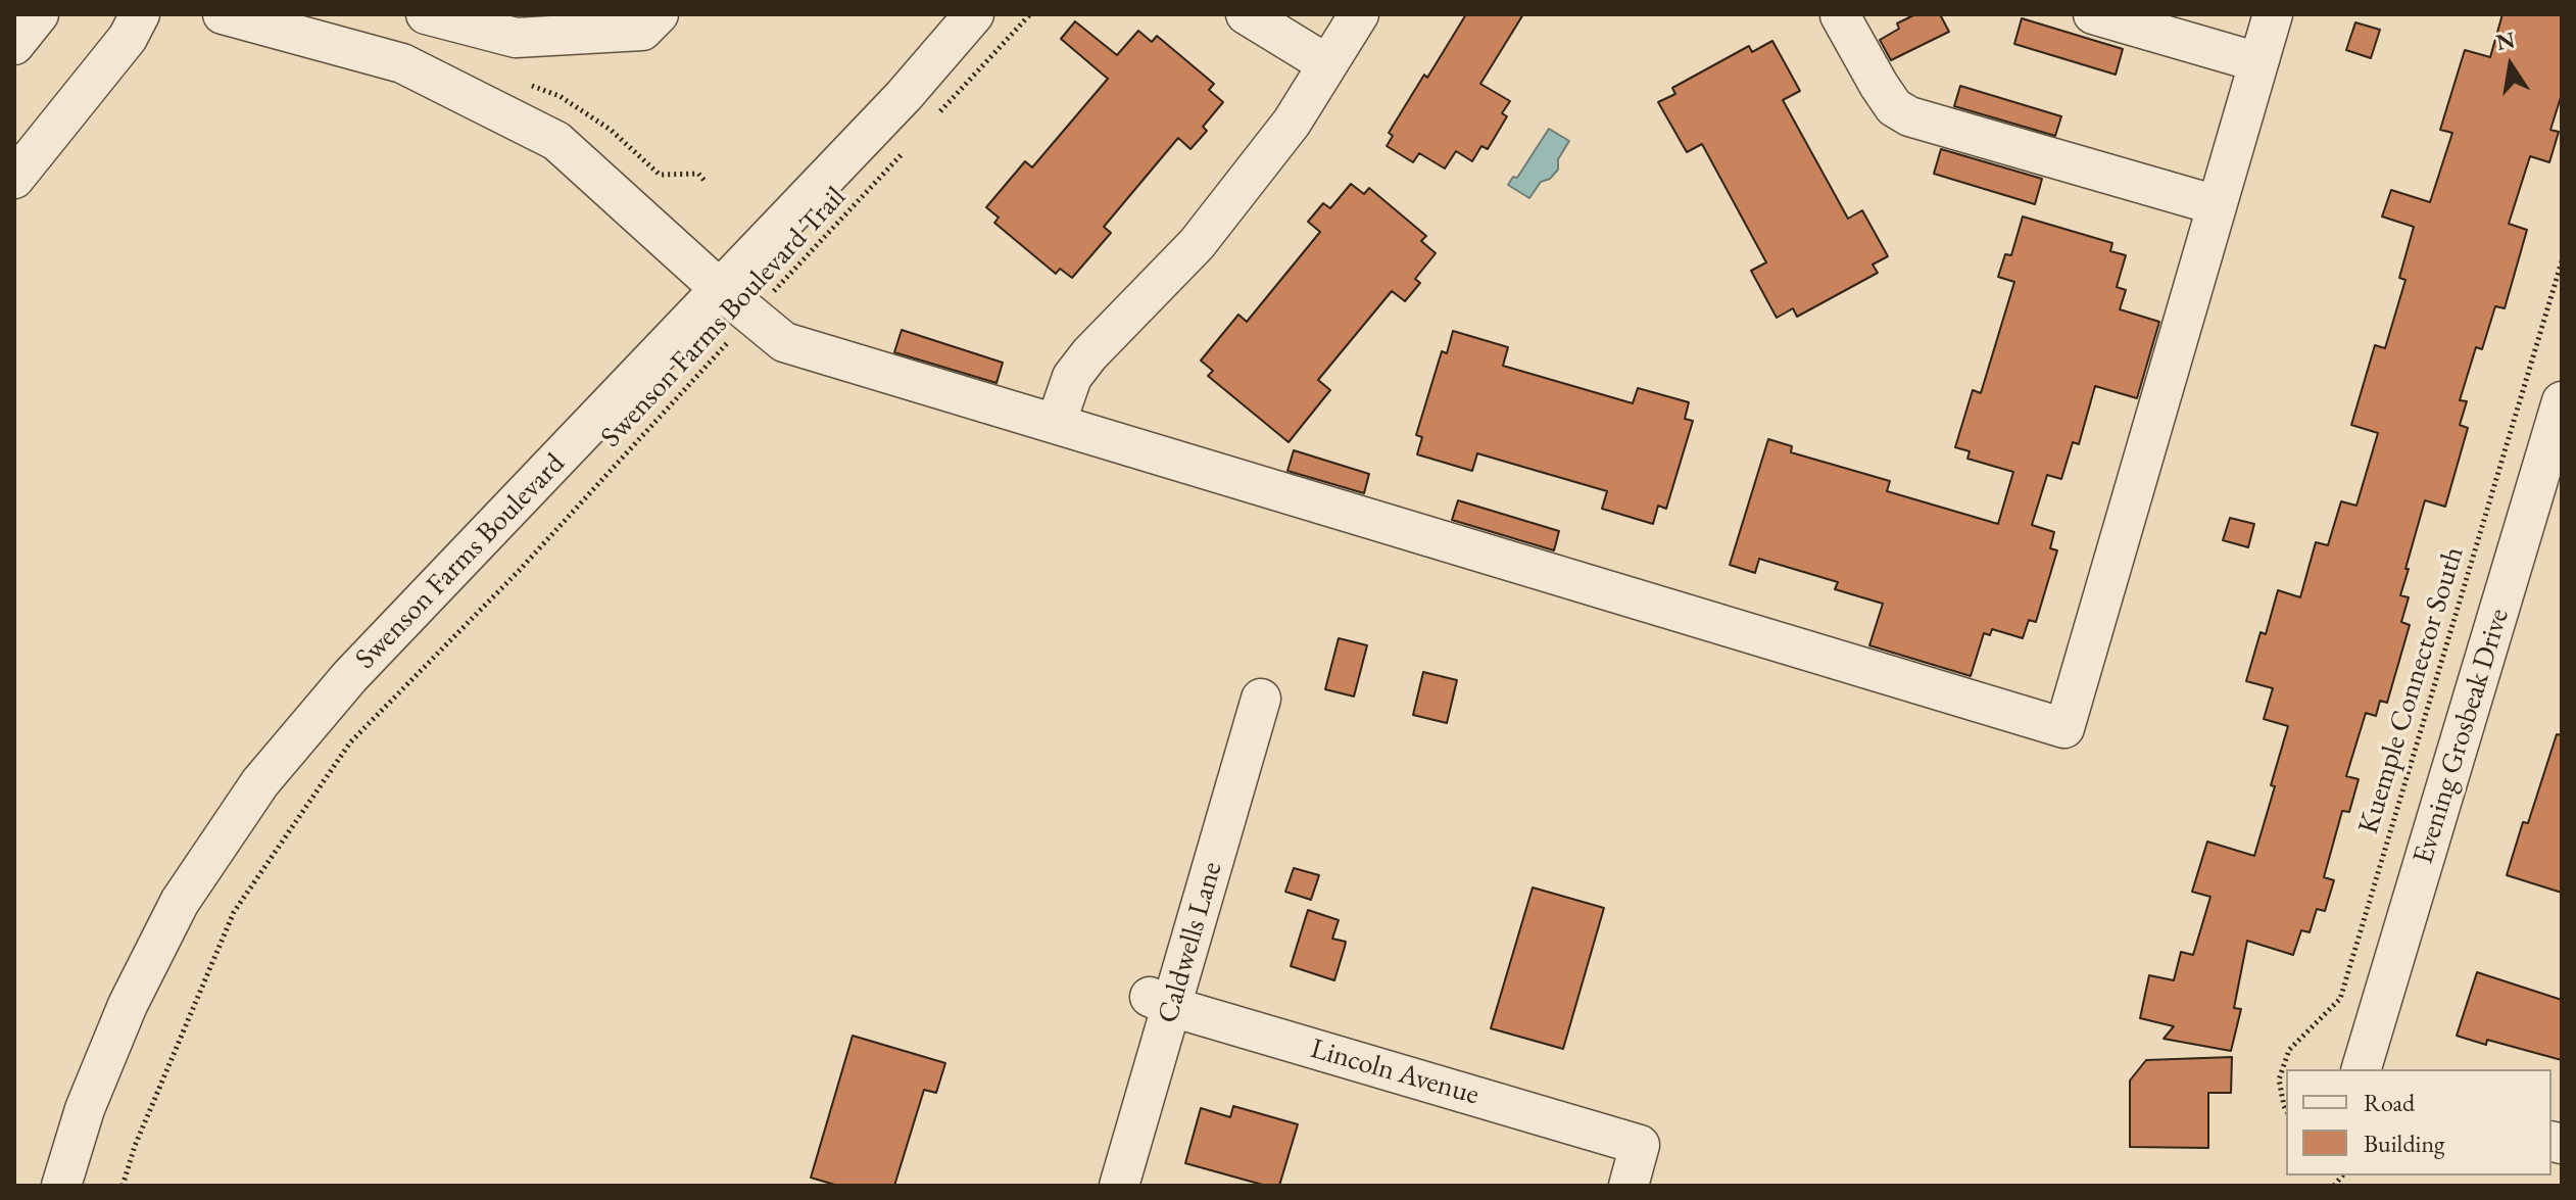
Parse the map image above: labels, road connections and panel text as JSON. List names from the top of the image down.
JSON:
{
  "streets": {
    "street": [
      "Swenson Farms Boulevard",
      "Evening Grosbeak Drive",
      "Caldwells Lane",
      "Lincoln Avenue"
    ],
    "path": ["Swenson Farms Boulevard Trail", "Kuemple Connector South"]
  },
  "crossings": [
    ["Caldwells Lane", "Lincoln Avenue"]
  ],
  "legend": ["Road", "Building"],
  "north": "top"
}
